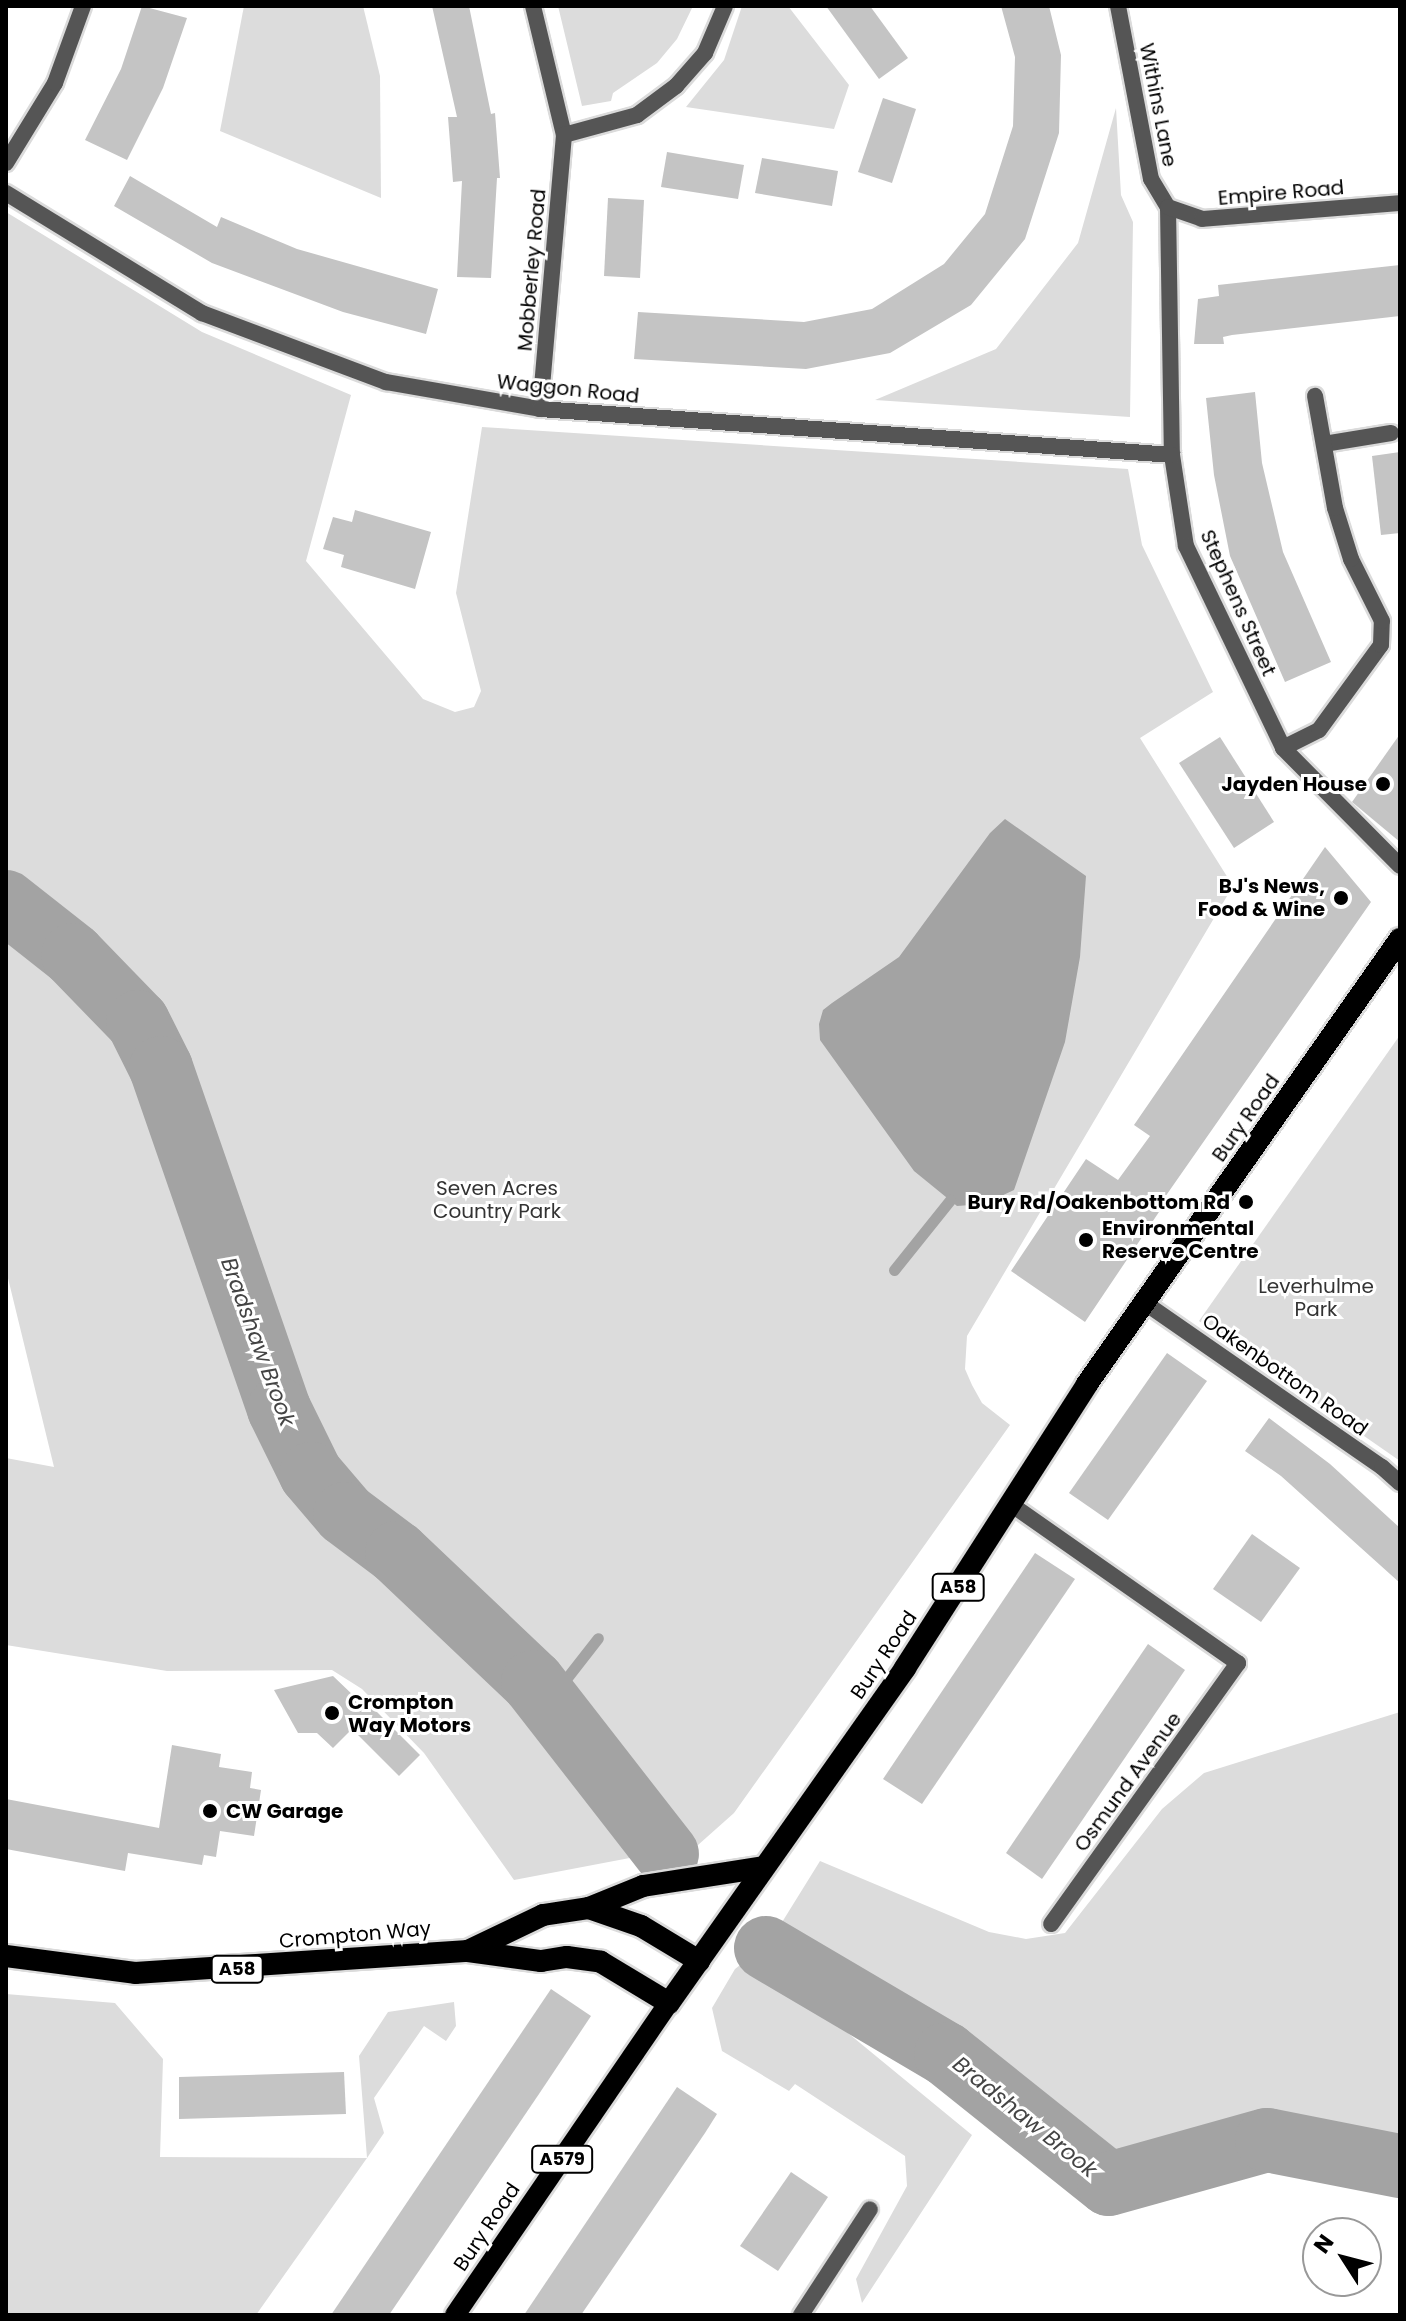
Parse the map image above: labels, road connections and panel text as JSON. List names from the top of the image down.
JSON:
{
  "streets": {
    "highway": ["Bury Road", "A58", "Crompton Way"],
    "main road": ["A579"],
    "street": [
      "Withins Lane",
      "Empire Road",
      "Mobberley Road",
      "Waggon Road",
      "Stephens Street",
      "Oakenbottom Road",
      "Osmund Avenue"
    ]
  },
  "crossings": [
    ["Withins Lane", "Empire Road"],
    ["Withins Lane", "Stephens Street"],
    ["Empire Road", "Stephens Street"],
    ["Mobberley Road", "Waggon Road"],
    ["Waggon Road", "Stephens Street"],
    ["Bury Road", "Oakenbottom Road"],
    ["Bury Road", "A58"],
    ["Bury Road", "Osmund Avenue"],
    ["Bury Road", "Crompton Way"],
    ["A58", "Crompton Way"]
  ],
  "water": ["Bradshaw Brook"],
  "parks": ["Seven Acres Country Park", "Leverhulme Park"],
  "places": [
    "Jayden House",
    "BJ's News, Food & Wine",
    "Bury Rd/Oakenbottom Rd",
    "Environmental Reserve Centre",
    "Crompton Way Motors",
    "CW Garage"
  ],
  "north": "top left"
}
